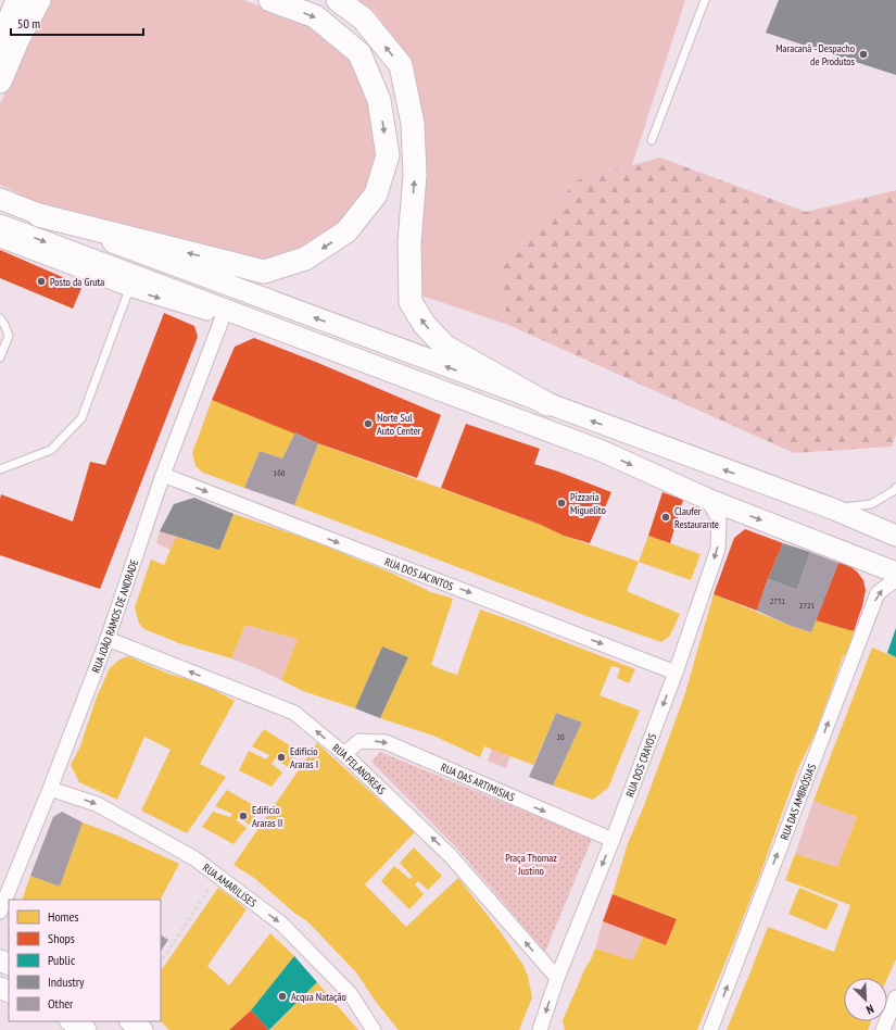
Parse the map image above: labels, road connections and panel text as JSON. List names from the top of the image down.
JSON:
{
  "streets": {
    "street": [
      "RUA DOS JACINTOS",
      "RUA JOÃO RAMOS DE ANDRADE",
      "RUA DOS CRAVOS",
      "RUA FELANDREAS",
      "RUA DAS ARTIMISIAS",
      "RUA DAS AMBRÓSIAS",
      "RUA AMARILISES"
    ]
  },
  "crossings": [
    ["RUA DOS JACINTOS", "RUA JOÃO RAMOS DE ANDRADE"],
    ["RUA DOS JACINTOS", "RUA DOS CRAVOS"],
    ["RUA JOÃO RAMOS DE ANDRADE", "RUA FELANDREAS"],
    ["RUA JOÃO RAMOS DE ANDRADE", "RUA AMARILISES"],
    ["RUA DOS CRAVOS", "RUA FELANDREAS"],
    ["RUA DOS CRAVOS", "RUA DAS ARTIMISIAS"],
    ["RUA FELANDREAS", "RUA DAS ARTIMISIAS"]
  ],
  "one_way": [
    "RUA DOS JACINTOS",
    "RUA DOS CRAVOS",
    "RUA FELANDREAS",
    "RUA DAS ARTIMISIAS",
    "RUA DAS AMBRÓSIAS",
    "RUA AMARILISES"
  ],
  "parks": ["Praça Thomaz Justino"],
  "places": [
    "Maracanã - Despacho de Produtos",
    "Posto da Gruta",
    "Norte Sul Auto Center",
    "Pizzaria Miguelito",
    "Claufer Restaurante",
    "Edifício Araras I",
    "Edifício Araras II",
    "Acqua Natação"
  ],
  "house_numbers": [
    "160",
    "2731",
    "2721",
    "20"
  ],
  "legend": [
    "Homes",
    "Shops",
    "Public",
    "Industry",
    "Other"
  ],
  "scale_bar": "50 m",
  "north": "bottom right"
}
